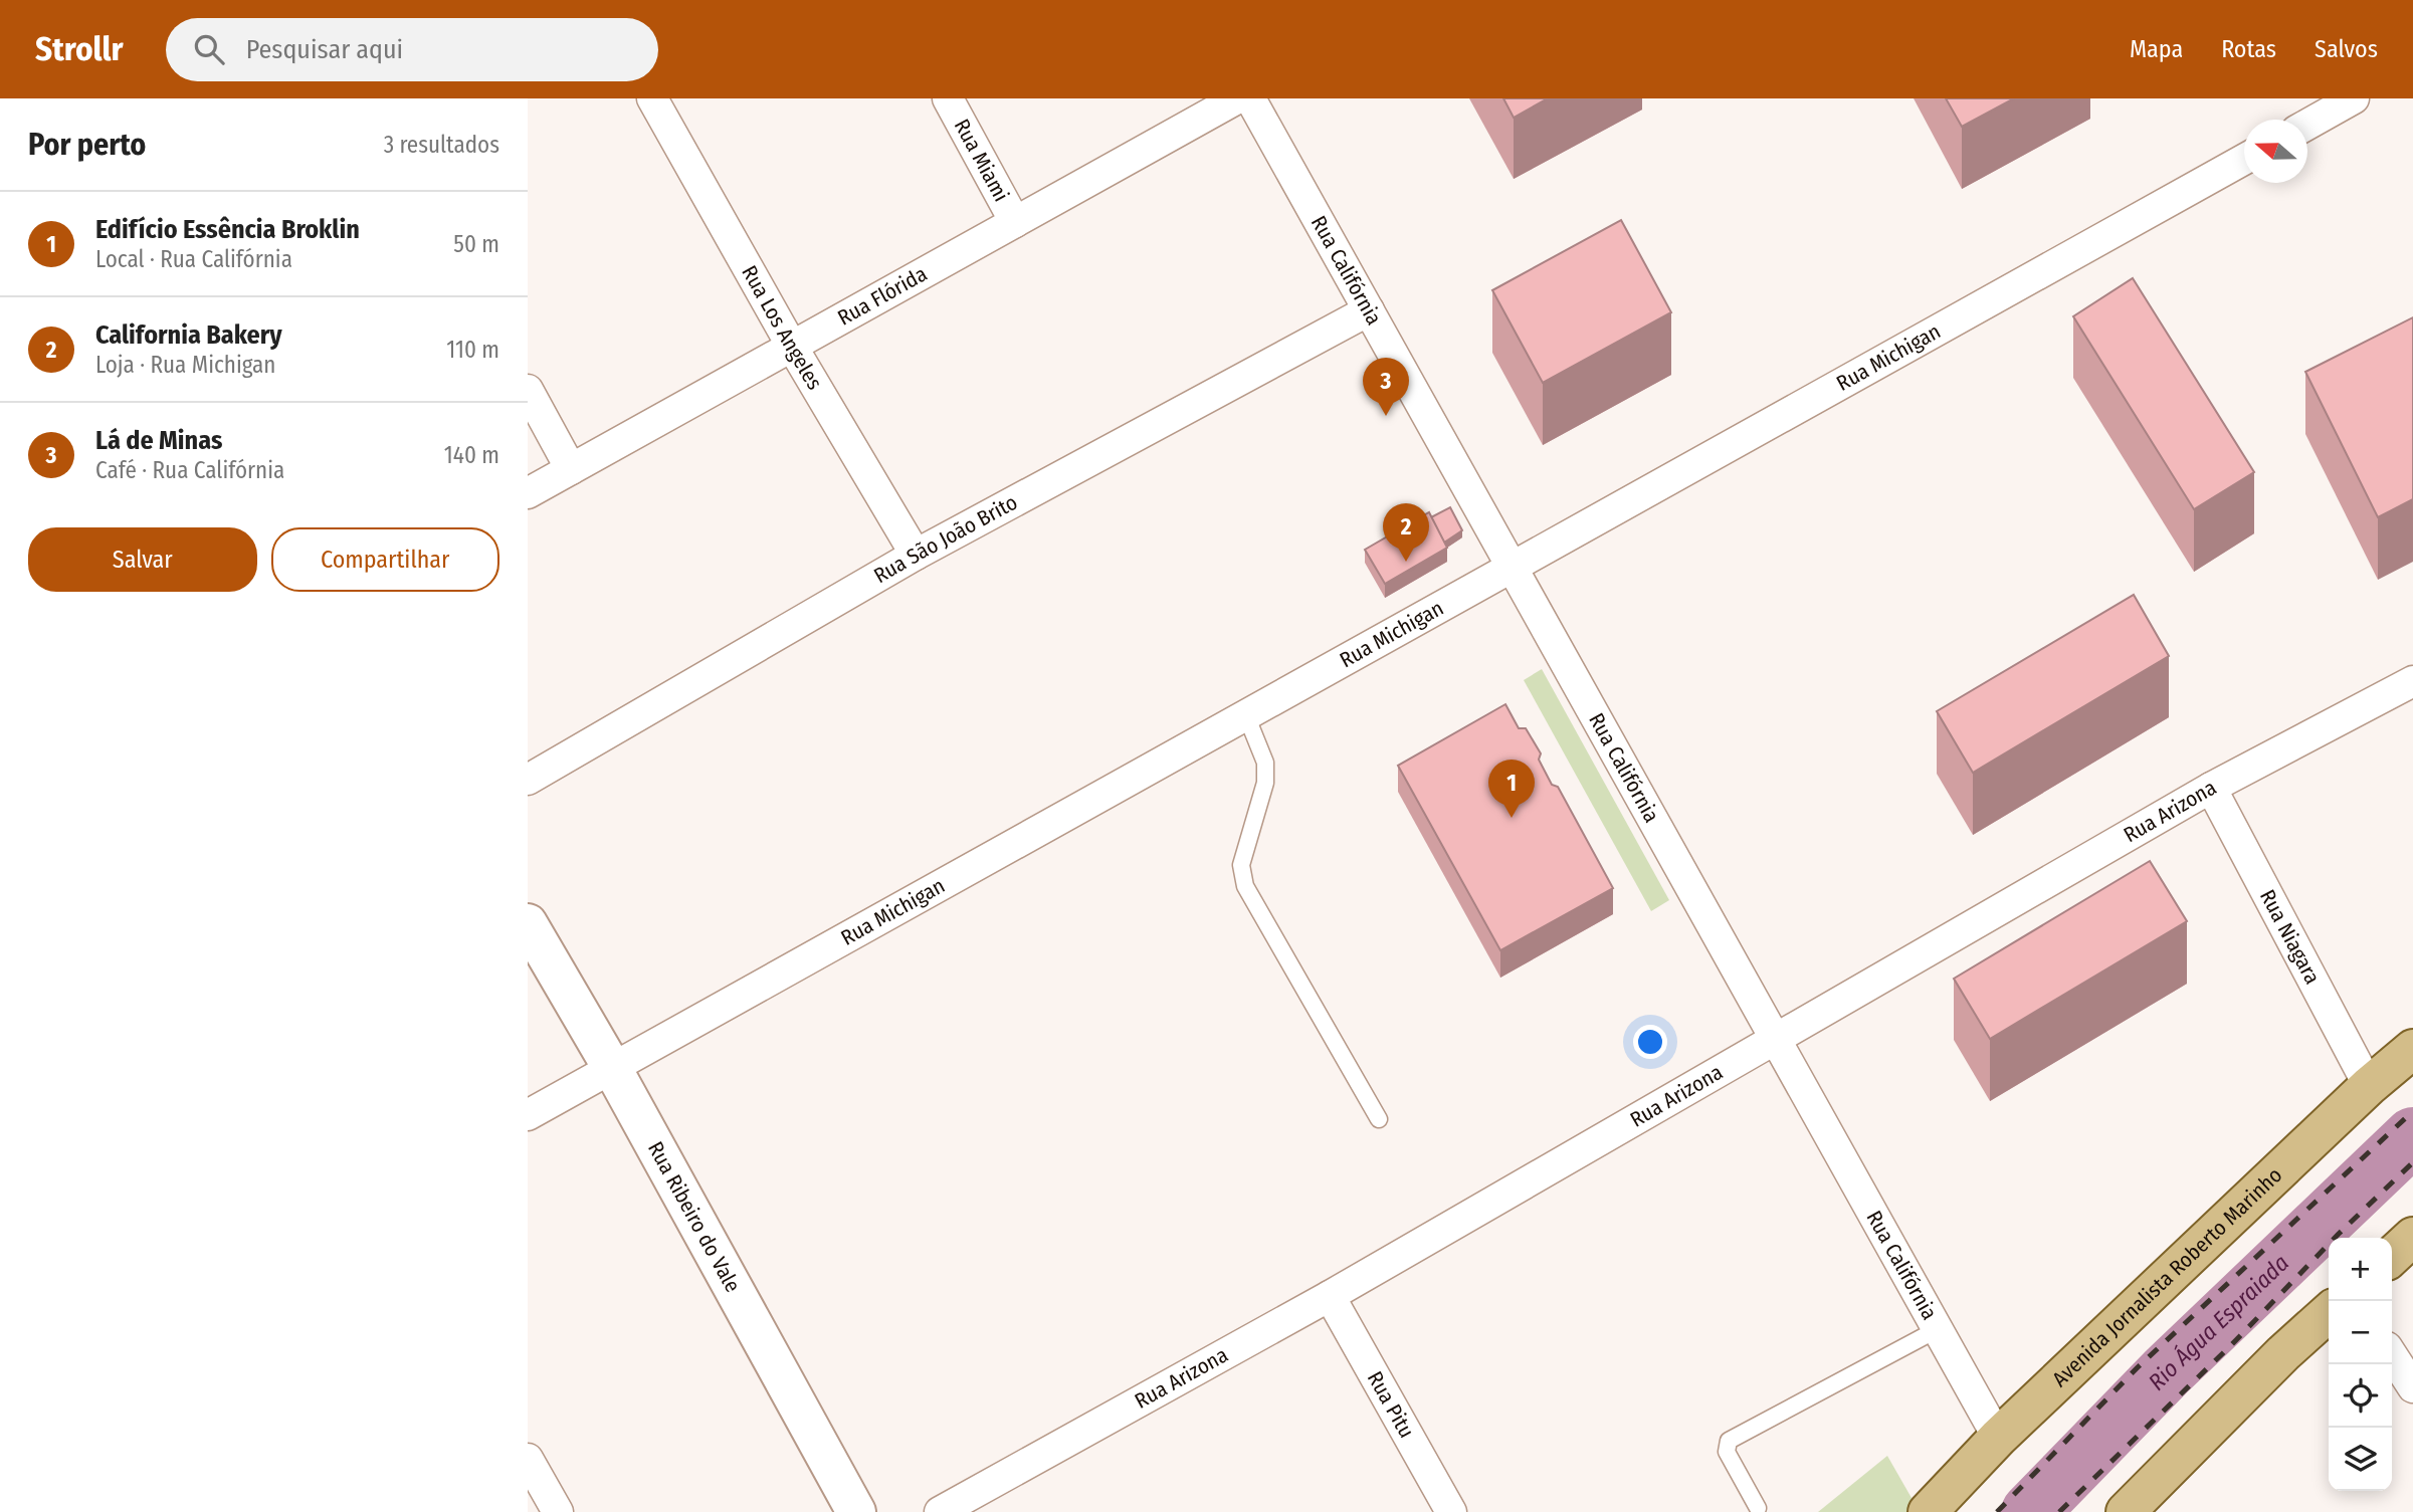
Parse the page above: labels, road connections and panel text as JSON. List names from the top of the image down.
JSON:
{
  "streets": {
    "main road": ["Avenida Jornalista Roberto Marinho"],
    "street": [
      "Rua Miami",
      "Rua Califórnia",
      "Rua Flórida",
      "Rua Los Angeles",
      "Rua Michigan",
      "Rua São João Brito",
      "Rua Arizona",
      "Rua Niagara",
      "Rua Ribeiro do Vale",
      "Rua Pitu"
    ]
  },
  "crossings": [
    ["Rua Miami", "Rua Flórida"],
    ["Rua Califórnia", "Rua Michigan"],
    ["Rua Califórnia", "Rua São João Brito"],
    ["Rua Califórnia", "Rua Arizona"],
    ["Rua Califórnia", "Avenida Jornalista Roberto Marinho"],
    ["Rua Flórida", "Rua Los Angeles"],
    ["Rua Los Angeles", "Rua São João Brito"],
    ["Rua Michigan", "Rua Ribeiro do Vale"],
    ["Rua Arizona", "Rua Niagara"],
    ["Rua Arizona", "Rua Pitu"],
    ["Rua Niagara", "Avenida Jornalista Roberto Marinho"]
  ],
  "water": ["Rio Água Espraiada"],
  "north": "left",
  "page": {
    "header": "Strollr",
    "search": "Pesquisar aqui",
    "nav": ["Mapa", "Rotas", "Salvos"],
    "heading": ["Por perto", "3 resultados"],
    "list": [
      {
        "mark": "1",
        "name": "Edifício Essência Broklin",
        "note": "Local · Rua Califórnia",
        "value": "50 m"
      },
      {
        "mark": "2",
        "name": "California Bakery",
        "note": "Loja · Rua Michigan",
        "value": "110 m"
      },
      {
        "mark": "3",
        "name": "Lá de Minas",
        "note": "Café · Rua Califórnia",
        "value": "140 m"
      }
    ],
    "pins": ["3", "2", "1"],
    "buttons": ["Salvar", "Compartilhar"],
    "map_buttons": ["+", "−"]
  }
}
